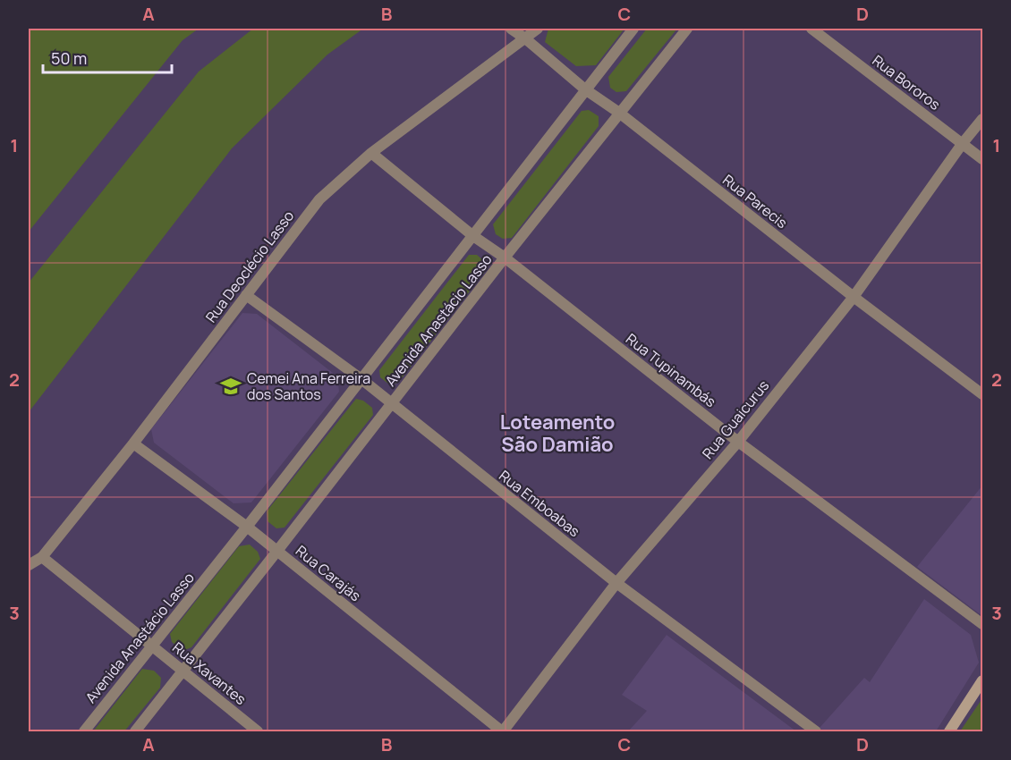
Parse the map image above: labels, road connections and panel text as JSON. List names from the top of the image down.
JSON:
{
  "streets": {
    "street": [
      "Rua Bororos",
      "Rua Parecis",
      "Rua Deoclécio Lasso",
      "Avenida Anastácio Lasso",
      "Rua Tupinambás",
      "Rua Guaicurus",
      "Rua Emboabas",
      "Rua Carajás",
      "Rua Xavantes"
    ]
  },
  "crossings": [
    ["Rua Bororos", "Rua Guaicurus"],
    ["Rua Parecis", "Rua Deoclécio Lasso"],
    ["Rua Parecis", "Avenida Anastácio Lasso"],
    ["Rua Parecis", "Rua Guaicurus"],
    ["Rua Deoclécio Lasso", "Rua Tupinambás"],
    ["Rua Deoclécio Lasso", "Rua Emboabas"],
    ["Rua Deoclécio Lasso", "Rua Carajás"],
    ["Rua Deoclécio Lasso", "Rua Xavantes"],
    ["Avenida Anastácio Lasso", "Rua Tupinambás"],
    ["Avenida Anastácio Lasso", "Rua Emboabas"],
    ["Avenida Anastácio Lasso", "Rua Carajás"],
    ["Avenida Anastácio Lasso", "Rua Xavantes"],
    ["Rua Tupinambás", "Rua Guaicurus"],
    ["Rua Guaicurus", "Rua Emboabas"],
    ["Rua Guaicurus", "Rua Carajás"]
  ],
  "districts": ["Loteamento São Damião"],
  "places": {
    "school or university": ["Cemei Ana Ferreira dos Santos"]
  },
  "scale_bar": "50 m",
  "grid": {
    "columns": [
      "A",
      "B",
      "C",
      "D"
    ],
    "rows": ["1", "2", "3"]
  }
}
